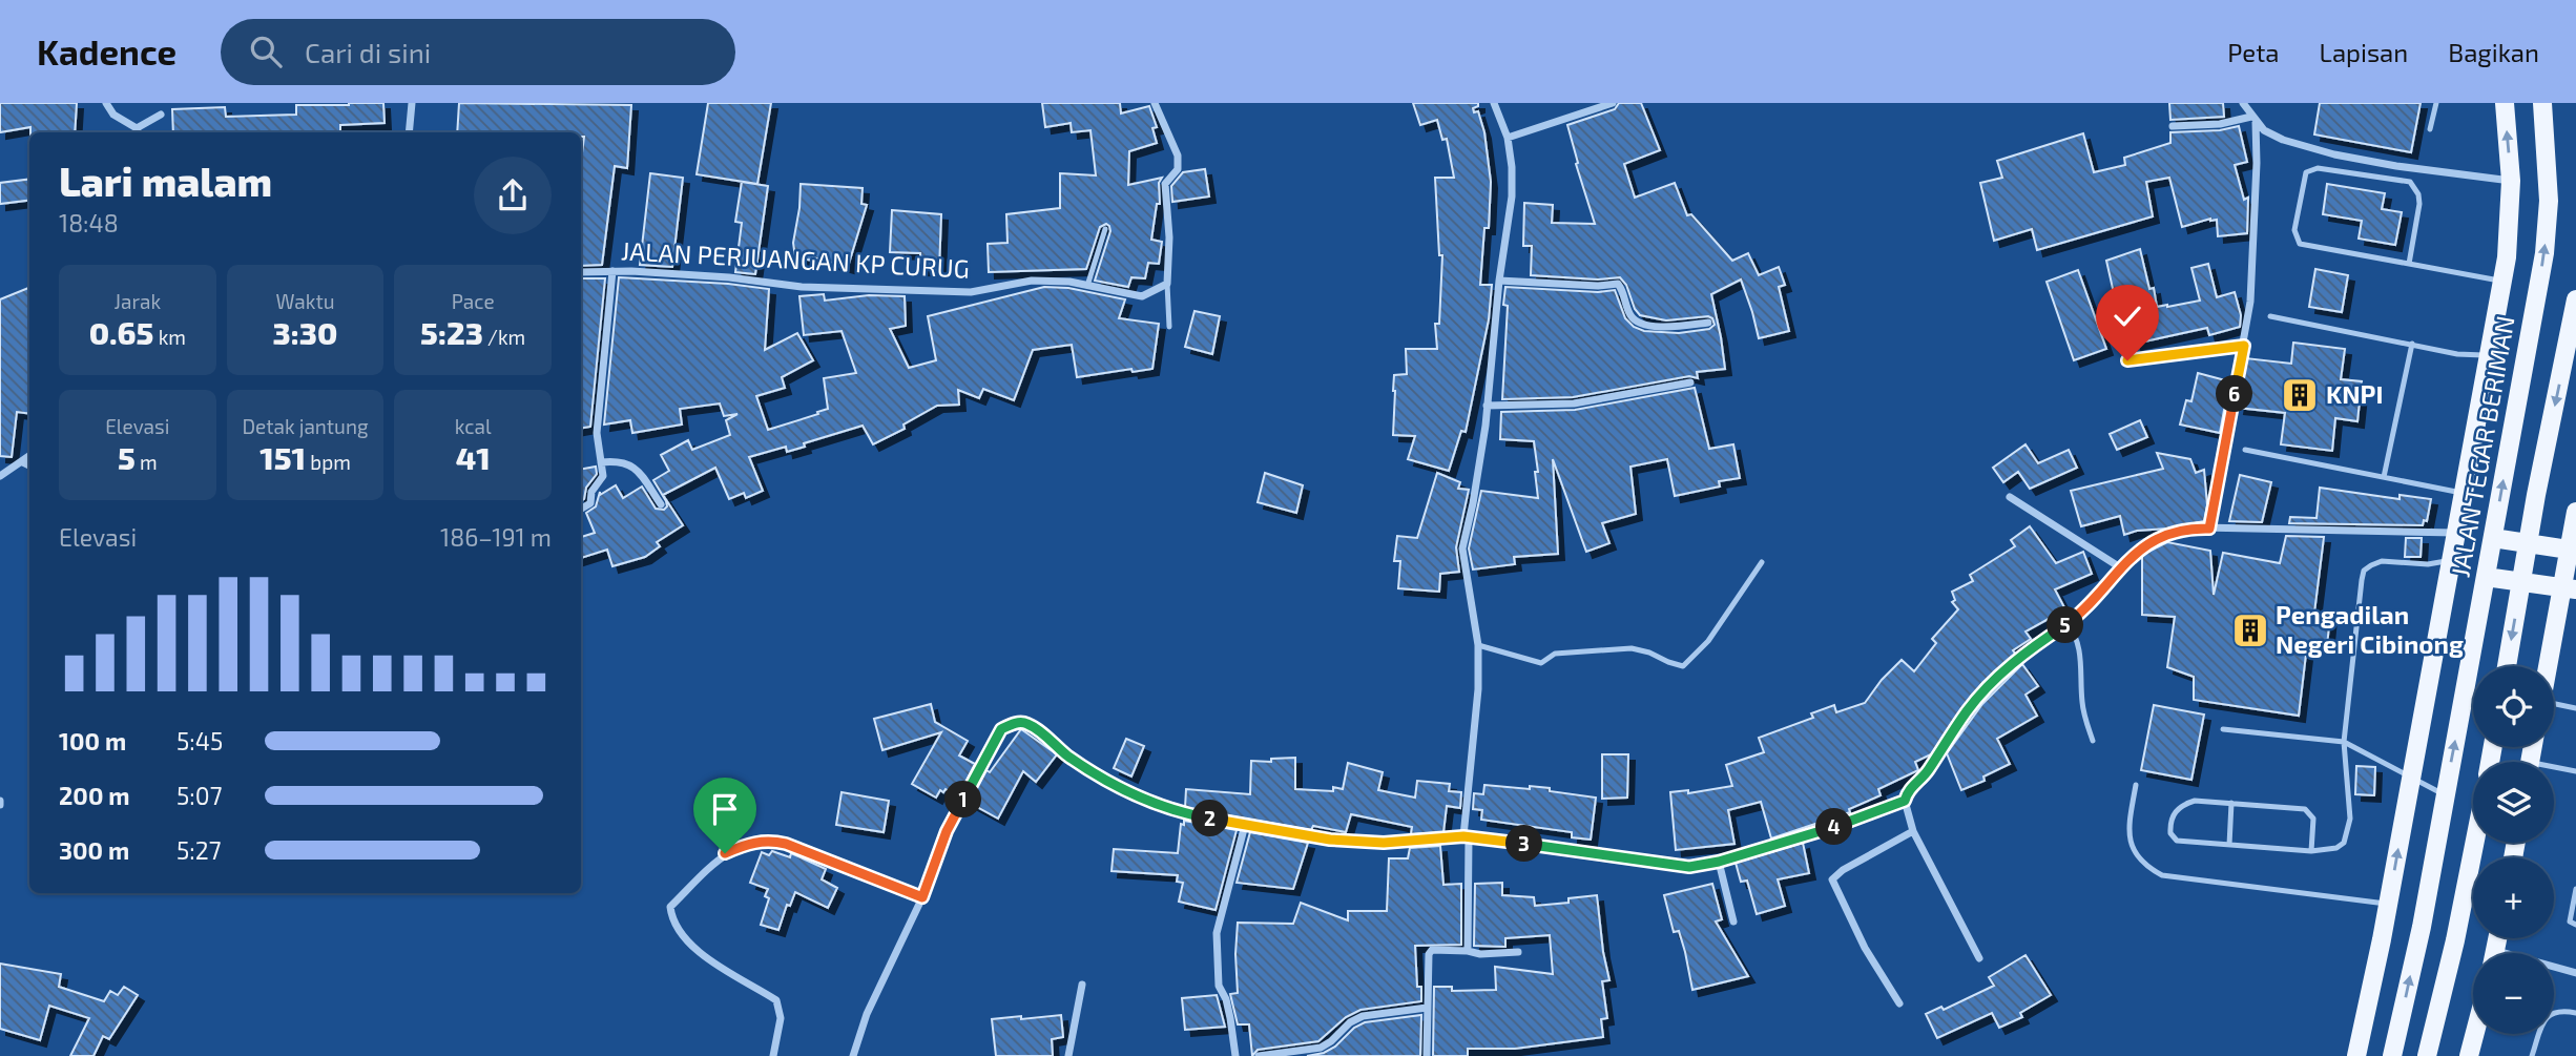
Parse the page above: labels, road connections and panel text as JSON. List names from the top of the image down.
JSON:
{
  "streets": {
    "main road": ["JALAN TEGAR BERIMAN"],
    "street": ["JALAN PERJUANGAN KP CURUG"]
  },
  "places": {
    "building": ["KNPI", "Pengadilan Negeri Cibinong"]
  },
  "page": {
    "header": "Kadence",
    "search": "Cari di sini",
    "nav": ["Peta", "Lapisan", "Bagikan"],
    "heading": ["Lari malam", "18:48"],
    "stats": [
      ["Jarak", "0.65 km"],
      ["Waktu", "3:30"],
      ["Pace", "5:23 /km"],
      ["Elevasi", "5 m"],
      ["Detak jantung", "151 bpm"],
      ["kcal", "41"]
    ],
    "pins": [
      "6",
      "5",
      "1",
      "2",
      "4",
      "3"
    ],
    "chart": ["Elevasi", "186–191 m"],
    "map_buttons": ["+", "−"],
    "list": [
      {
        "name": "100 m",
        "note": "5:45"
      },
      {
        "name": "200 m",
        "note": "5:07"
      },
      {
        "name": "300 m",
        "note": "5:27"
      }
    ]
  }
}
